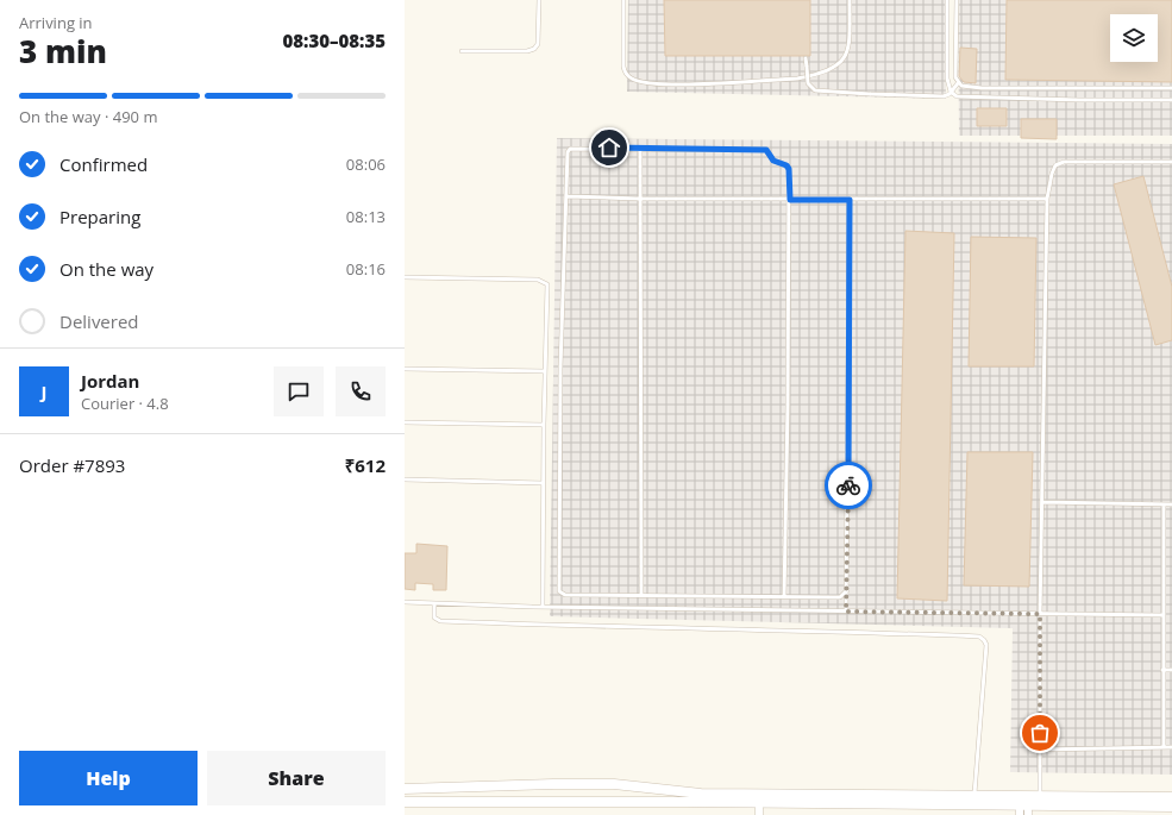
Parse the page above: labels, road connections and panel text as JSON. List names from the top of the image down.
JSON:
{
  "page": {
    "heading": ["3 min", "Arriving in", "08:30–08:35"],
    "panel": [
      "Jordan",
      "Courier · 4.8",
      "Order #7893",
      "₹612"
    ],
    "bar": "On the way · 490 m",
    "list": [
      ["Confirmed", "08:06"],
      ["Preparing", "08:13"],
      ["On the way", "08:16"],
      "Delivered"
    ],
    "round": "J",
    "buttons": ["Help", "Share"]
  }
}
